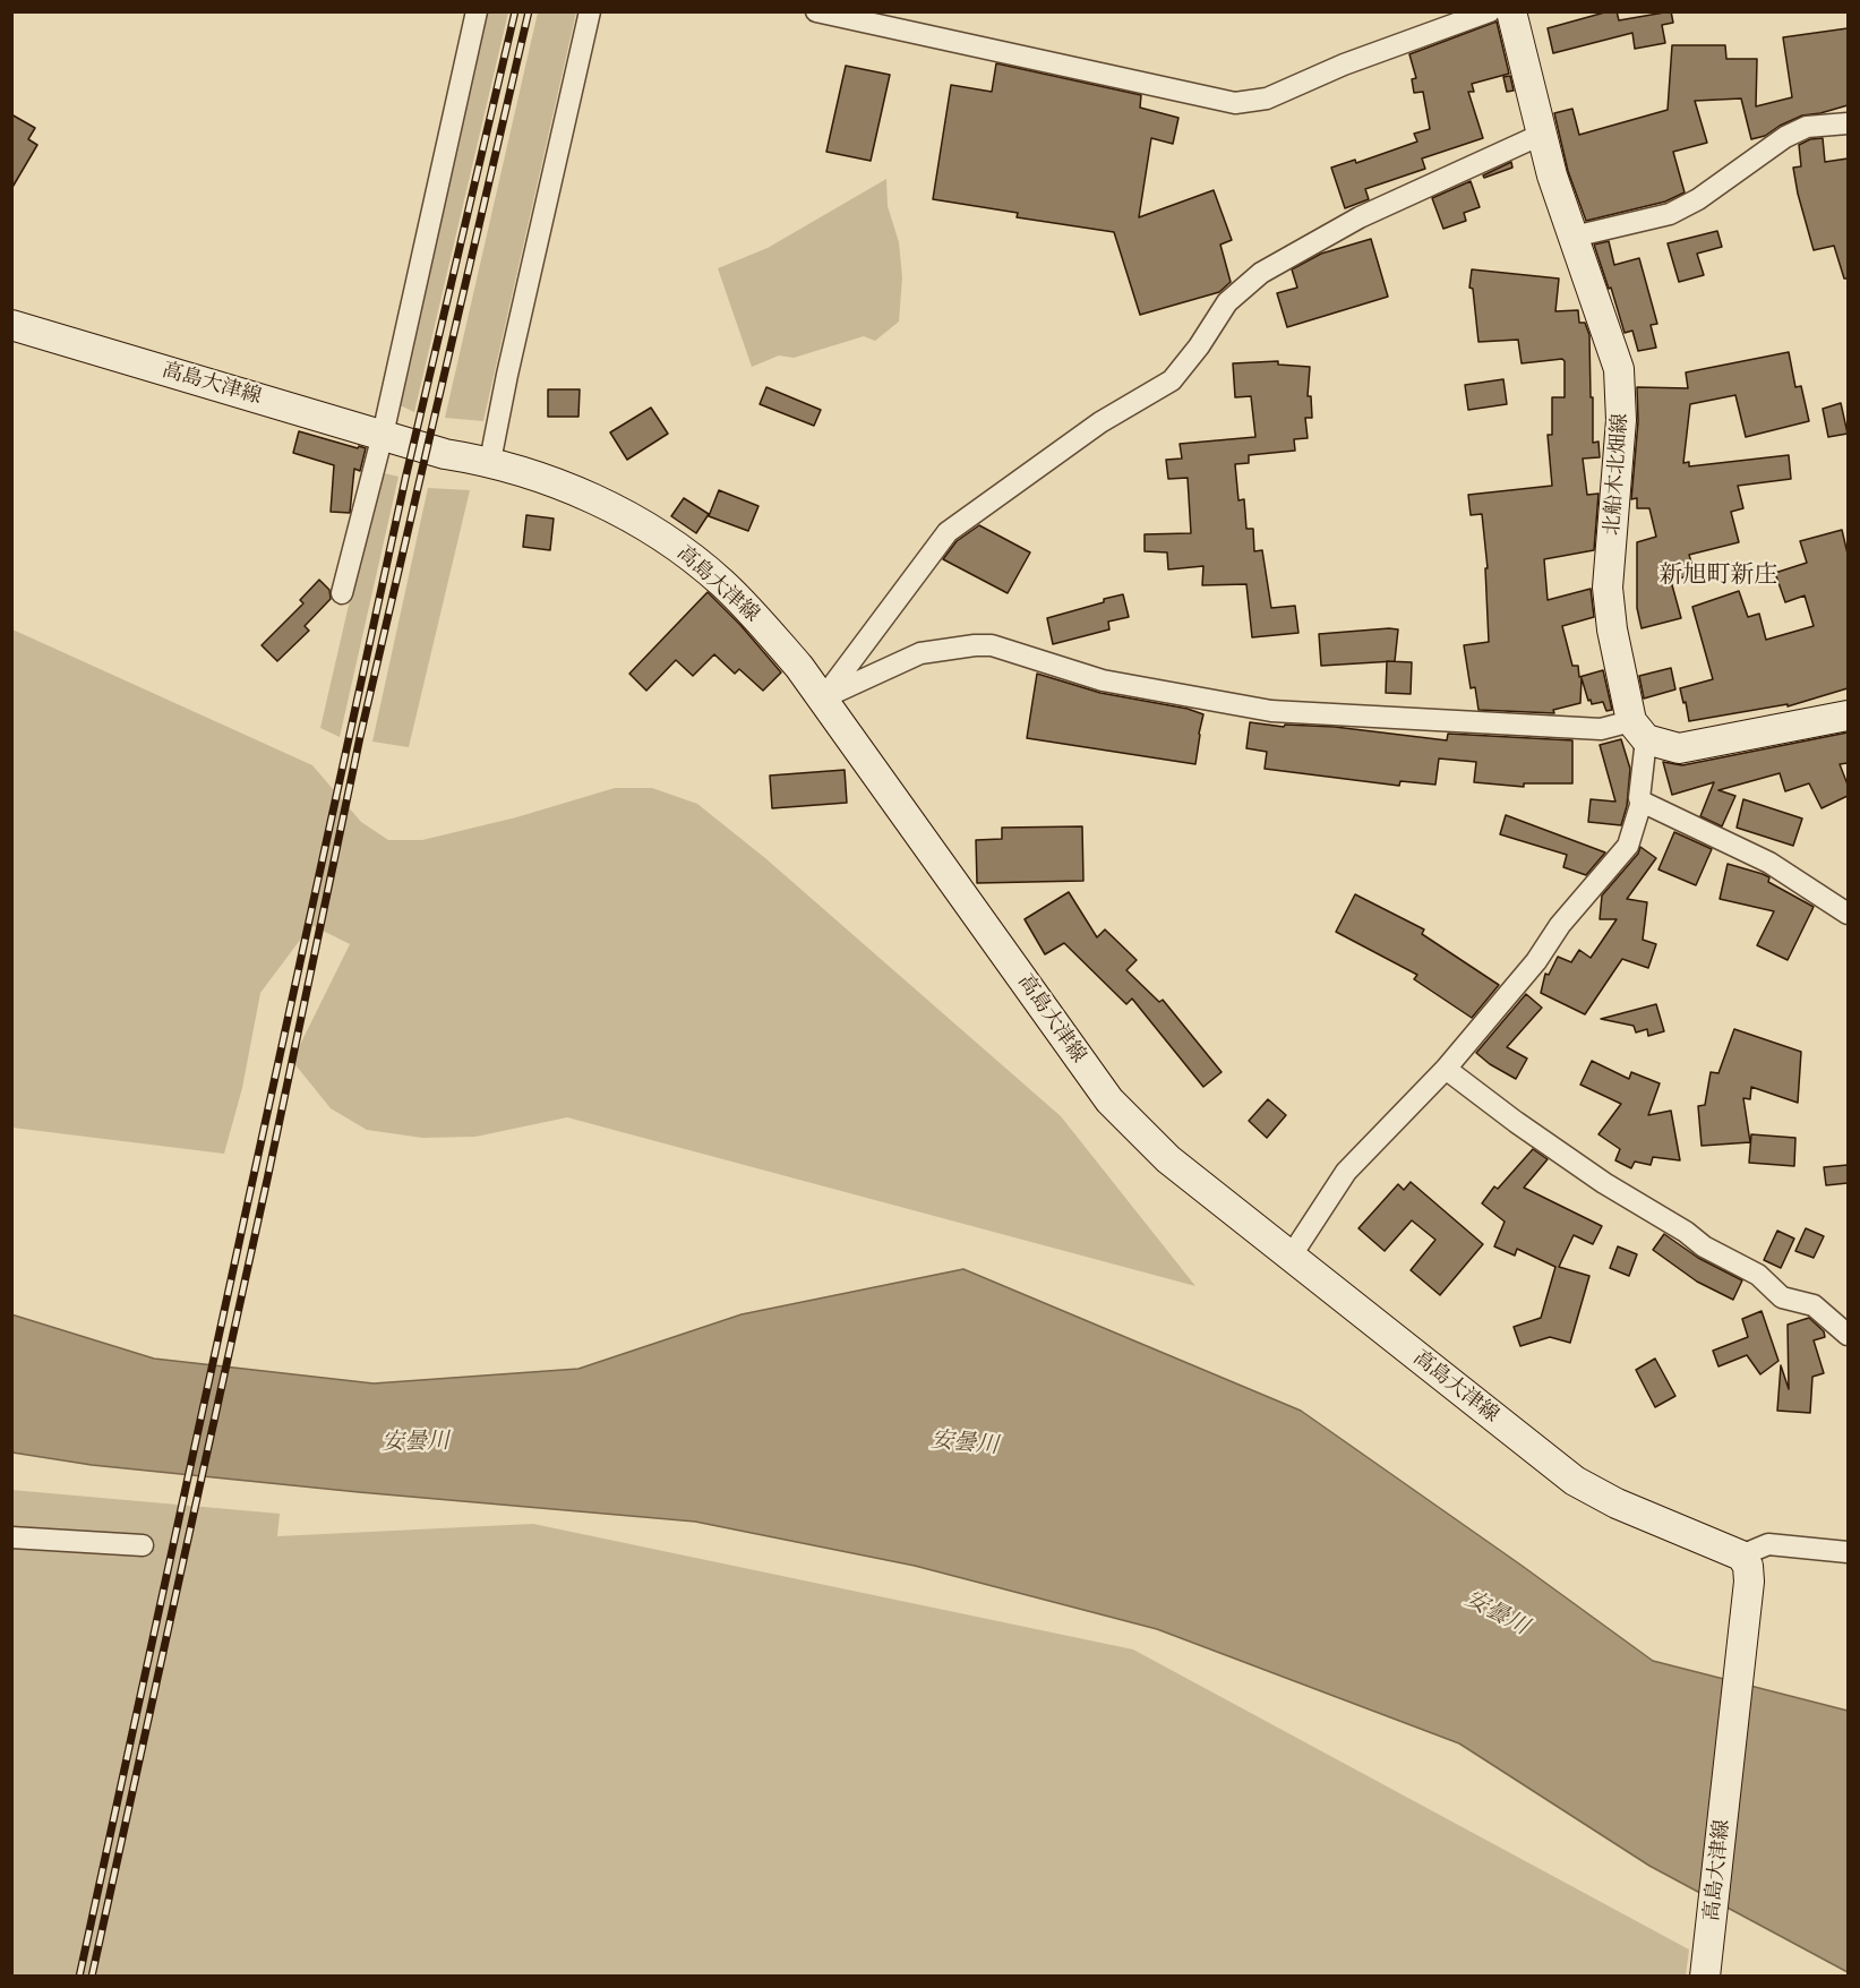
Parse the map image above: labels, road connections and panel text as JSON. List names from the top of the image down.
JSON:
{
  "streets": {
    "main road": ["高島大津線", "北船木北畑線"]
  },
  "districts": ["新旭町新庄"],
  "water": ["安曇川"]
}
